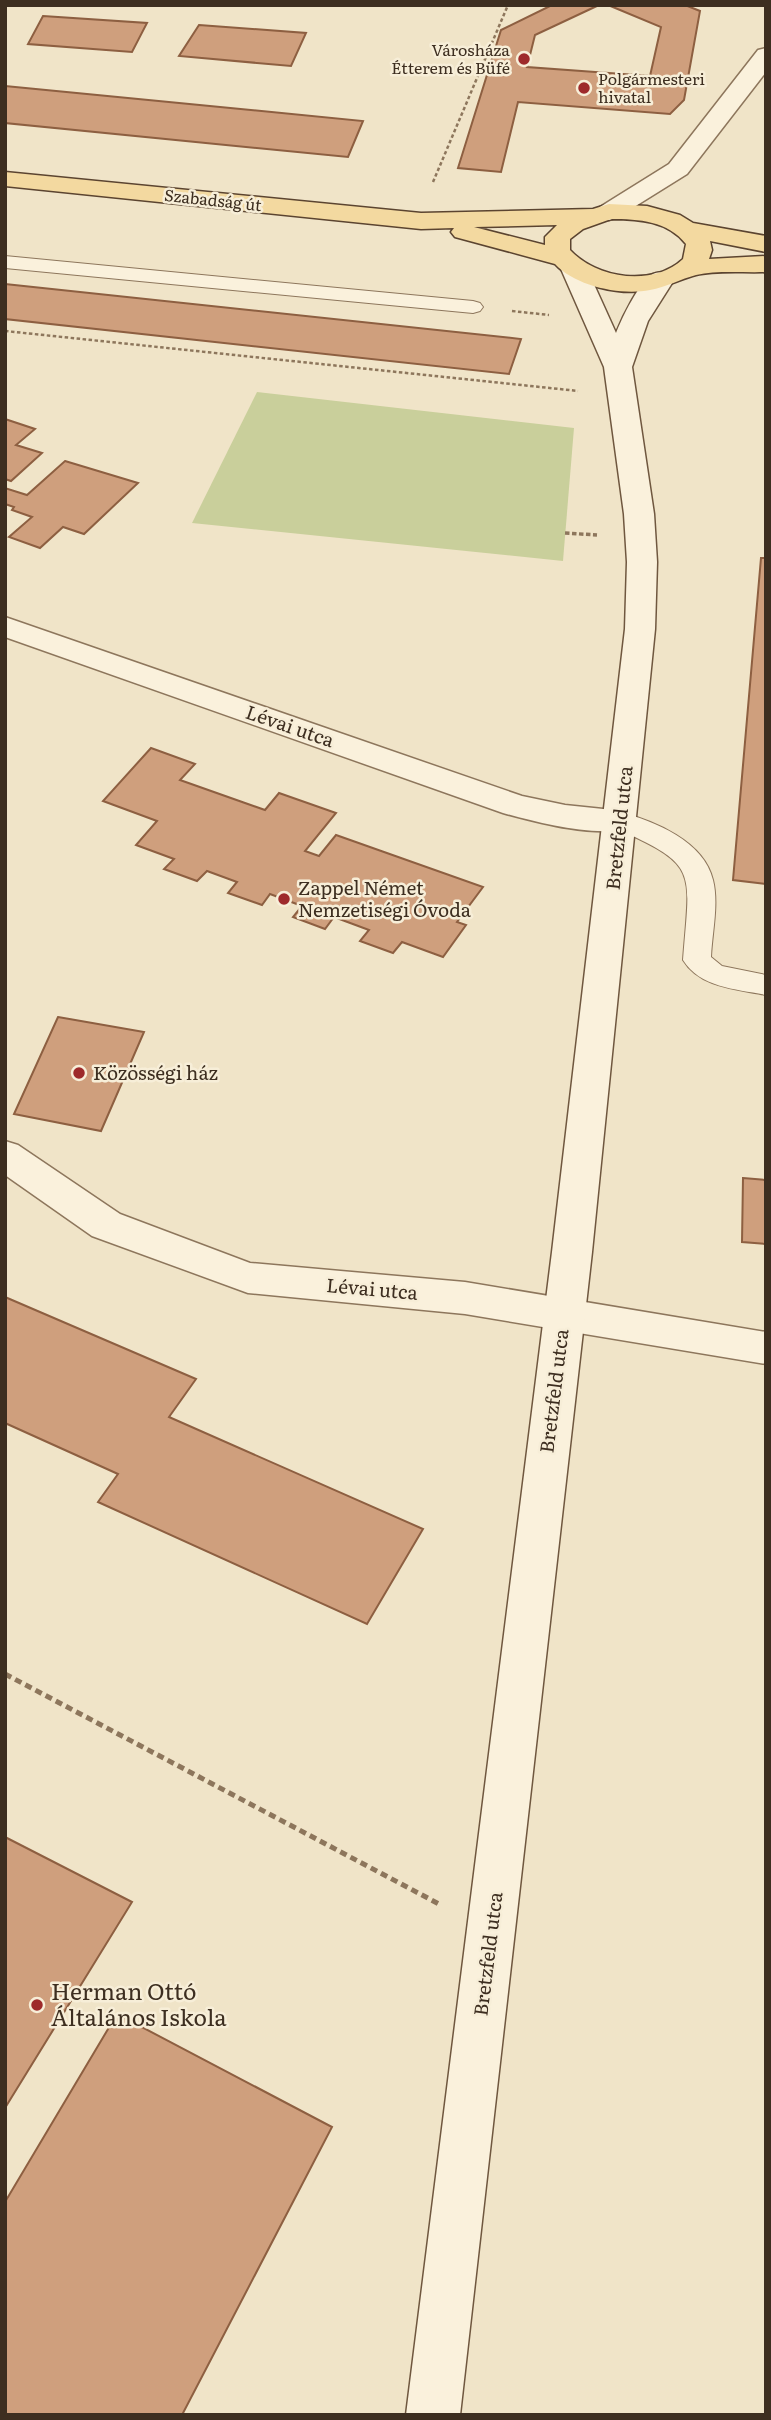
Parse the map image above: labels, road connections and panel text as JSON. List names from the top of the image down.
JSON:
{
  "streets": {
    "main road": ["Szabadság út", "Lévai utca", "Bretzfeld utca"]
  },
  "crossings": [
    ["Szabadság út", "Bretzfeld utca"],
    ["Lévai utca", "Bretzfeld utca"]
  ],
  "places": [
    "Városháza Étterem és Büfé",
    "Polgármesteri hivatal",
    "Zappel Német Nemzetiségi Óvoda",
    "Közösségi ház",
    "Herman Ottó Általános Iskola"
  ]
}
